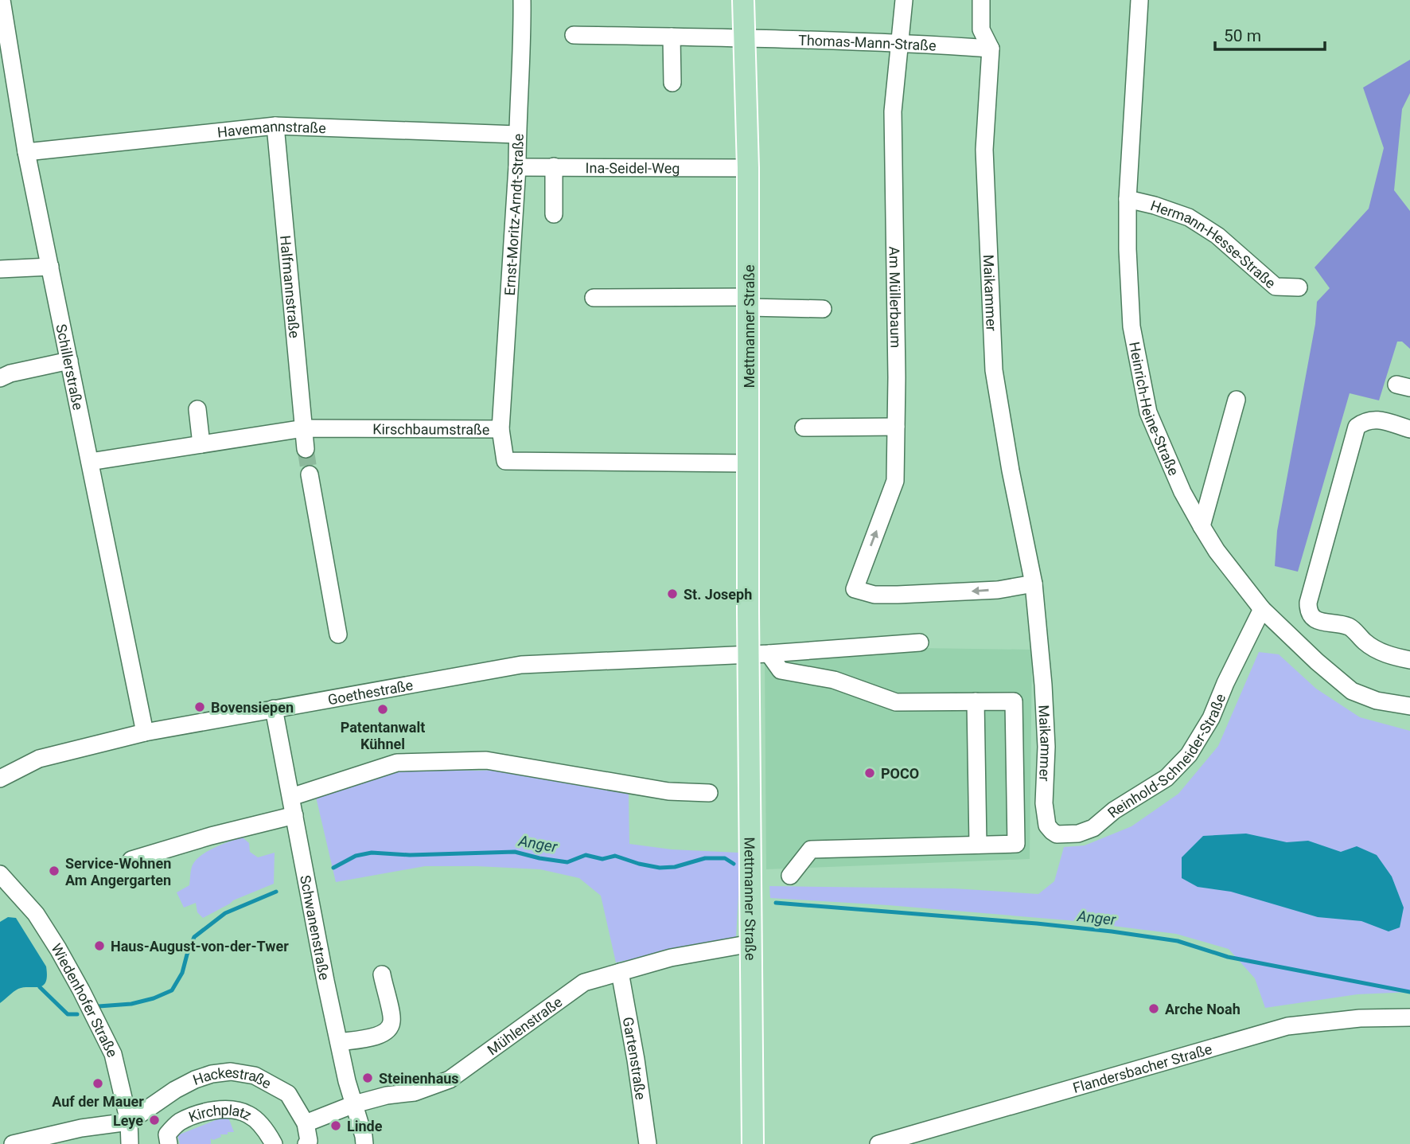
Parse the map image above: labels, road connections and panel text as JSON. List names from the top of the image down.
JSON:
{
  "streets": {
    "main road": ["Mettmanner Straße"],
    "street": [
      "Thomas-Mann-Straße",
      "Havemannstraße",
      "Ina-Seidel-Weg",
      "Ernst-Moritz-Arndt-Straße",
      "Hermann-Hesse-Straße",
      "Halfmannstraße",
      "Maikammer",
      "Am Müllerbaum",
      "Schillerstraße",
      "Heinrich-Heine-Straße",
      "Kirschbaumstraße",
      "Goethestraße",
      "Reinhold-Schneider-Straße",
      "Schwanenstraße",
      "Wiedenhofer Straße",
      "Mühlenstraße",
      "Gartenstraße",
      "Flandersbacher Straße",
      "Hackestraße",
      "Kirchplatz"
    ]
  },
  "crossings": [
    ["Thomas-Mann-Straße", "Maikammer"],
    ["Thomas-Mann-Straße", "Am Müllerbaum"],
    ["Thomas-Mann-Straße", "Mettmanner Straße"],
    ["Havemannstraße", "Ernst-Moritz-Arndt-Straße"],
    ["Havemannstraße", "Halfmannstraße"],
    ["Havemannstraße", "Schillerstraße"],
    ["Ina-Seidel-Weg", "Ernst-Moritz-Arndt-Straße"],
    ["Ina-Seidel-Weg", "Mettmanner Straße"],
    ["Ernst-Moritz-Arndt-Straße", "Kirschbaumstraße"],
    ["Hermann-Hesse-Straße", "Heinrich-Heine-Straße"],
    ["Halfmannstraße", "Kirschbaumstraße"],
    ["Maikammer", "Am Müllerbaum"],
    ["Maikammer", "Reinhold-Schneider-Straße"],
    ["Mettmanner Straße", "Kirschbaumstraße"],
    ["Mettmanner Straße", "Goethestraße"],
    ["Mettmanner Straße", "Mühlenstraße"],
    ["Schillerstraße", "Kirschbaumstraße"],
    ["Schillerstraße", "Goethestraße"],
    ["Heinrich-Heine-Straße", "Reinhold-Schneider-Straße"],
    ["Goethestraße", "Schwanenstraße"],
    ["Schwanenstraße", "Mühlenstraße"],
    ["Wiedenhofer Straße", "Hackestraße"],
    ["Mühlenstraße", "Gartenstraße"],
    ["Mühlenstraße", "Hackestraße"]
  ],
  "water": ["Anger"],
  "places": [
    "St. Joseph",
    "Bovensiepen",
    "Patentanwalt Kühnel",
    "POCO",
    "Service-Wohnen Am Angergarten",
    "Haus-August-von-der-Twer",
    "Arche Noah",
    "Steinenhaus",
    "Auf der Mauer",
    "Leye",
    "Linde"
  ],
  "scale_bar": "50 m"
}
